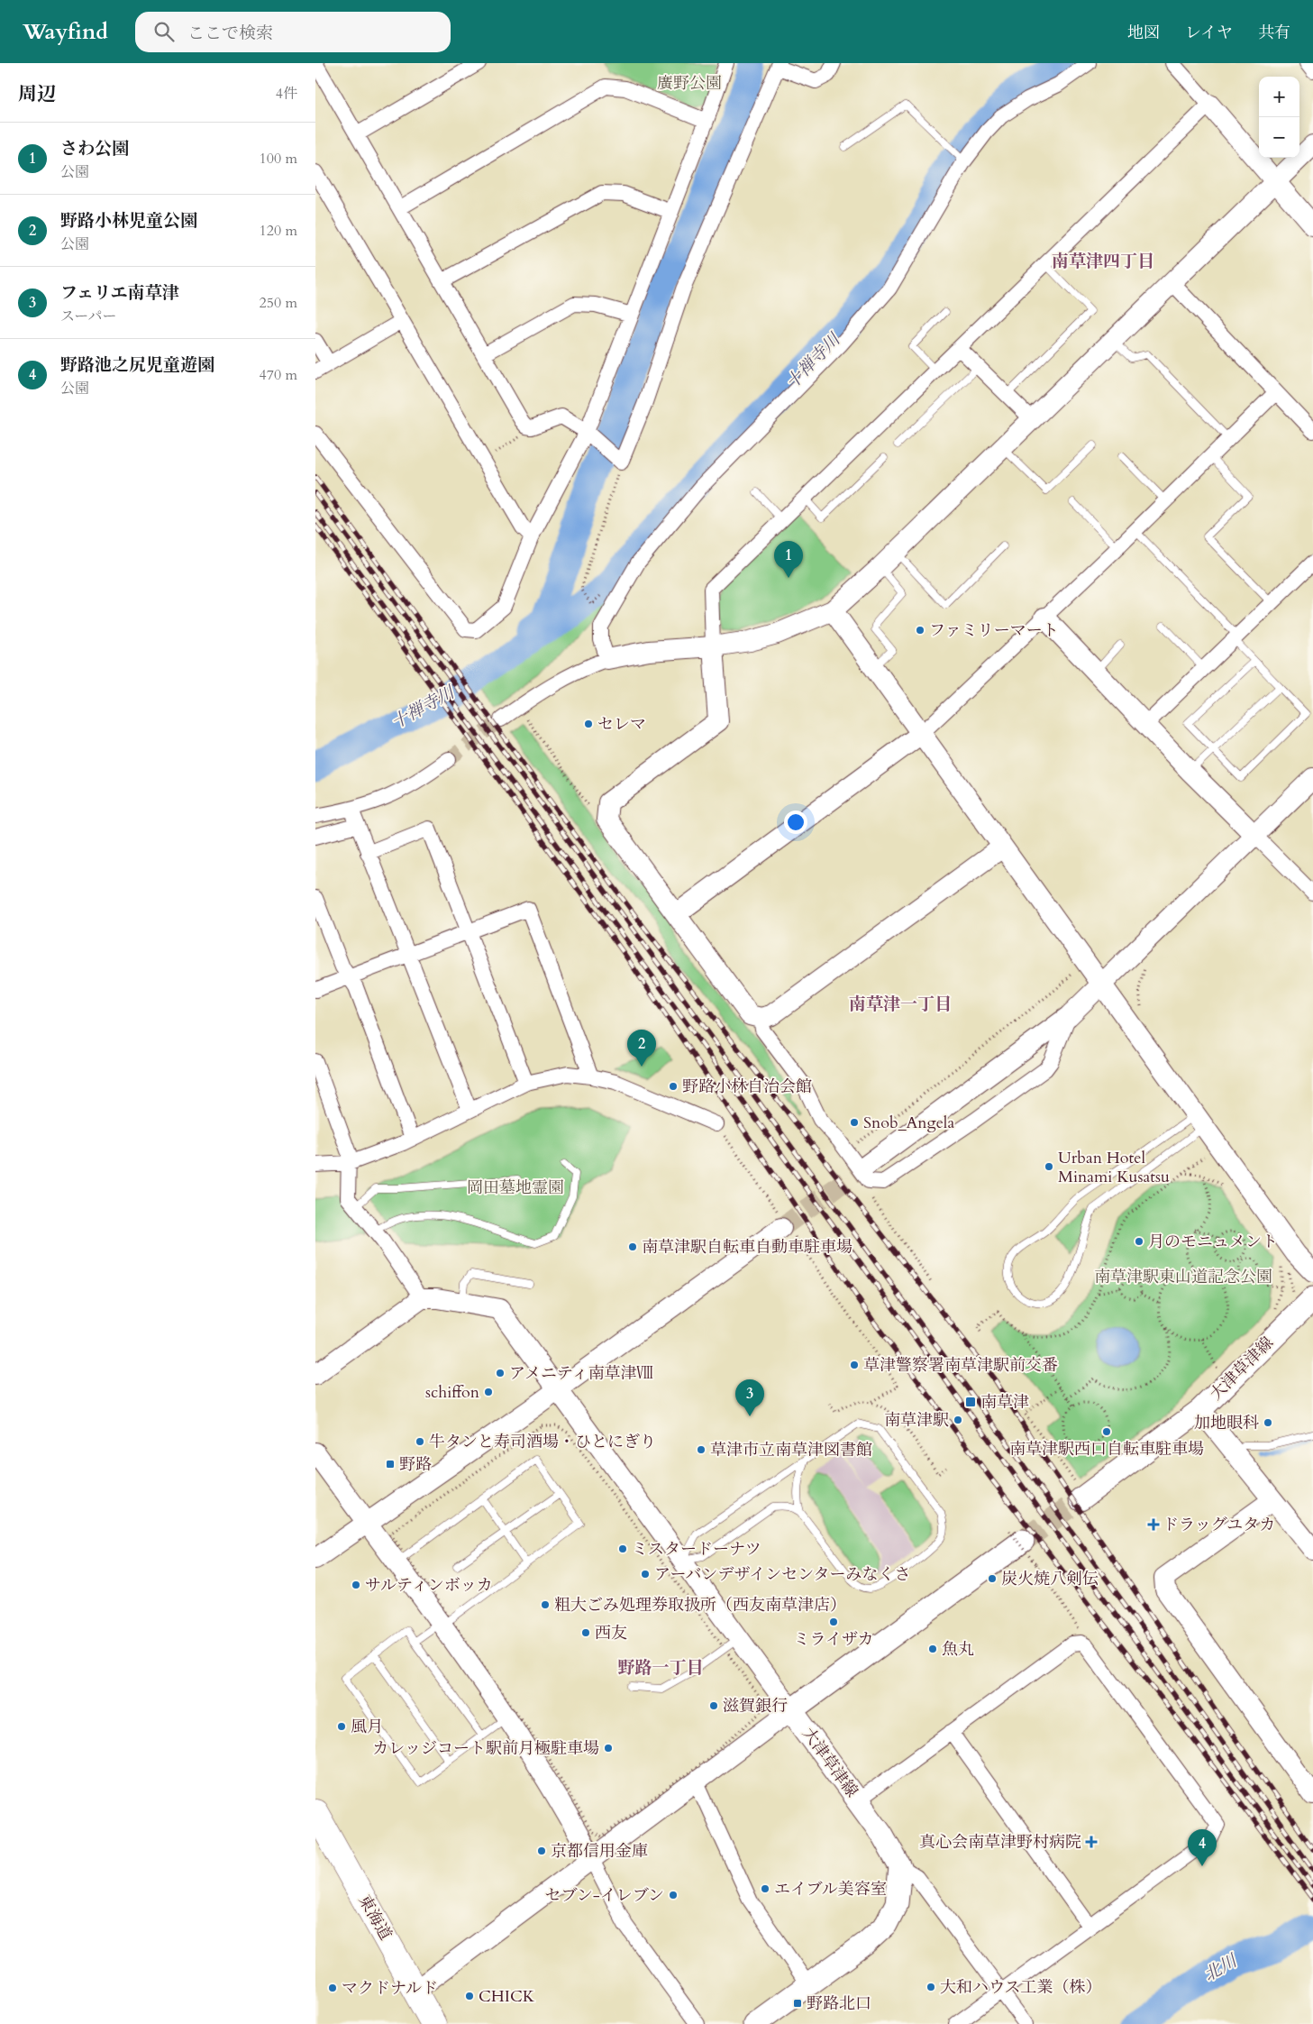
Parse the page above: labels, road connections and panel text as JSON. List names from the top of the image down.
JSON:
{
  "streets": {
    "highway": ["東海道"],
    "main road": ["大津草津線"]
  },
  "districts": ["南草津四丁目", "南草津一丁目", "野路一丁目"],
  "water": ["十禅寺川", "北川"],
  "parks": ["廣野公園", "岡田墓地霊園", "南草津駅東山道記念公園"],
  "places": {
    "other": [
      "ファミリーマート",
      "セレマ",
      "野路小林自治会館",
      "Snob_Angela",
      "Urban Hotel Minami Kusatsu",
      "月のモニュメント",
      "南草津駅自転車自動車駐車場",
      "草津警察署南草津駅前交番",
      "アメニティ南草津Ⅷ",
      "schiffon",
      "南草津駅",
      "加地眼科",
      "南草津駅西口自転車駐車場",
      "牛タンと寿司酒場・ひとにぎり",
      "草津市立南草津図書館",
      "ミスタードーナツ",
      "アーバンデザインセンターみなくさ",
      "炭火焼八剣伝",
      "サルティンボッカ",
      "粗大ごみ処理券取扱所（西友南草津店）",
      "ミライザカ",
      "西友",
      "魚丸",
      "滋賀銀行",
      "風月",
      "カレッジコート駅前月極駐車場",
      "京都信用金庫",
      "エイブル美容室",
      "セブン-イレブン",
      "大和ハウス工業（株）",
      "マクドナルド",
      "CHICK"
    ],
    "transit": ["南草津", "野路", "野路北口"],
    "health": ["ドラッグユタカ", "真心会南草津野村病院"]
  },
  "page": {
    "header": "Wayfind",
    "search": "ここで検索",
    "nav": ["地図", "レイヤ", "共有"],
    "heading": ["周辺", "4件"],
    "map_buttons": ["+", "−"],
    "list": [
      {
        "mark": "1",
        "name": "さわ公園",
        "note": "公園",
        "value": "100 m"
      },
      {
        "mark": "2",
        "name": "野路小林児童公園",
        "note": "公園",
        "value": "120 m"
      },
      {
        "mark": "3",
        "name": "フェリエ南草津",
        "note": "スーパー",
        "value": "250 m"
      },
      {
        "mark": "4",
        "name": "野路池之尻児童遊園",
        "note": "公園",
        "value": "470 m"
      }
    ],
    "pins": [
      "1",
      "2",
      "3",
      "4"
    ]
  }
}
